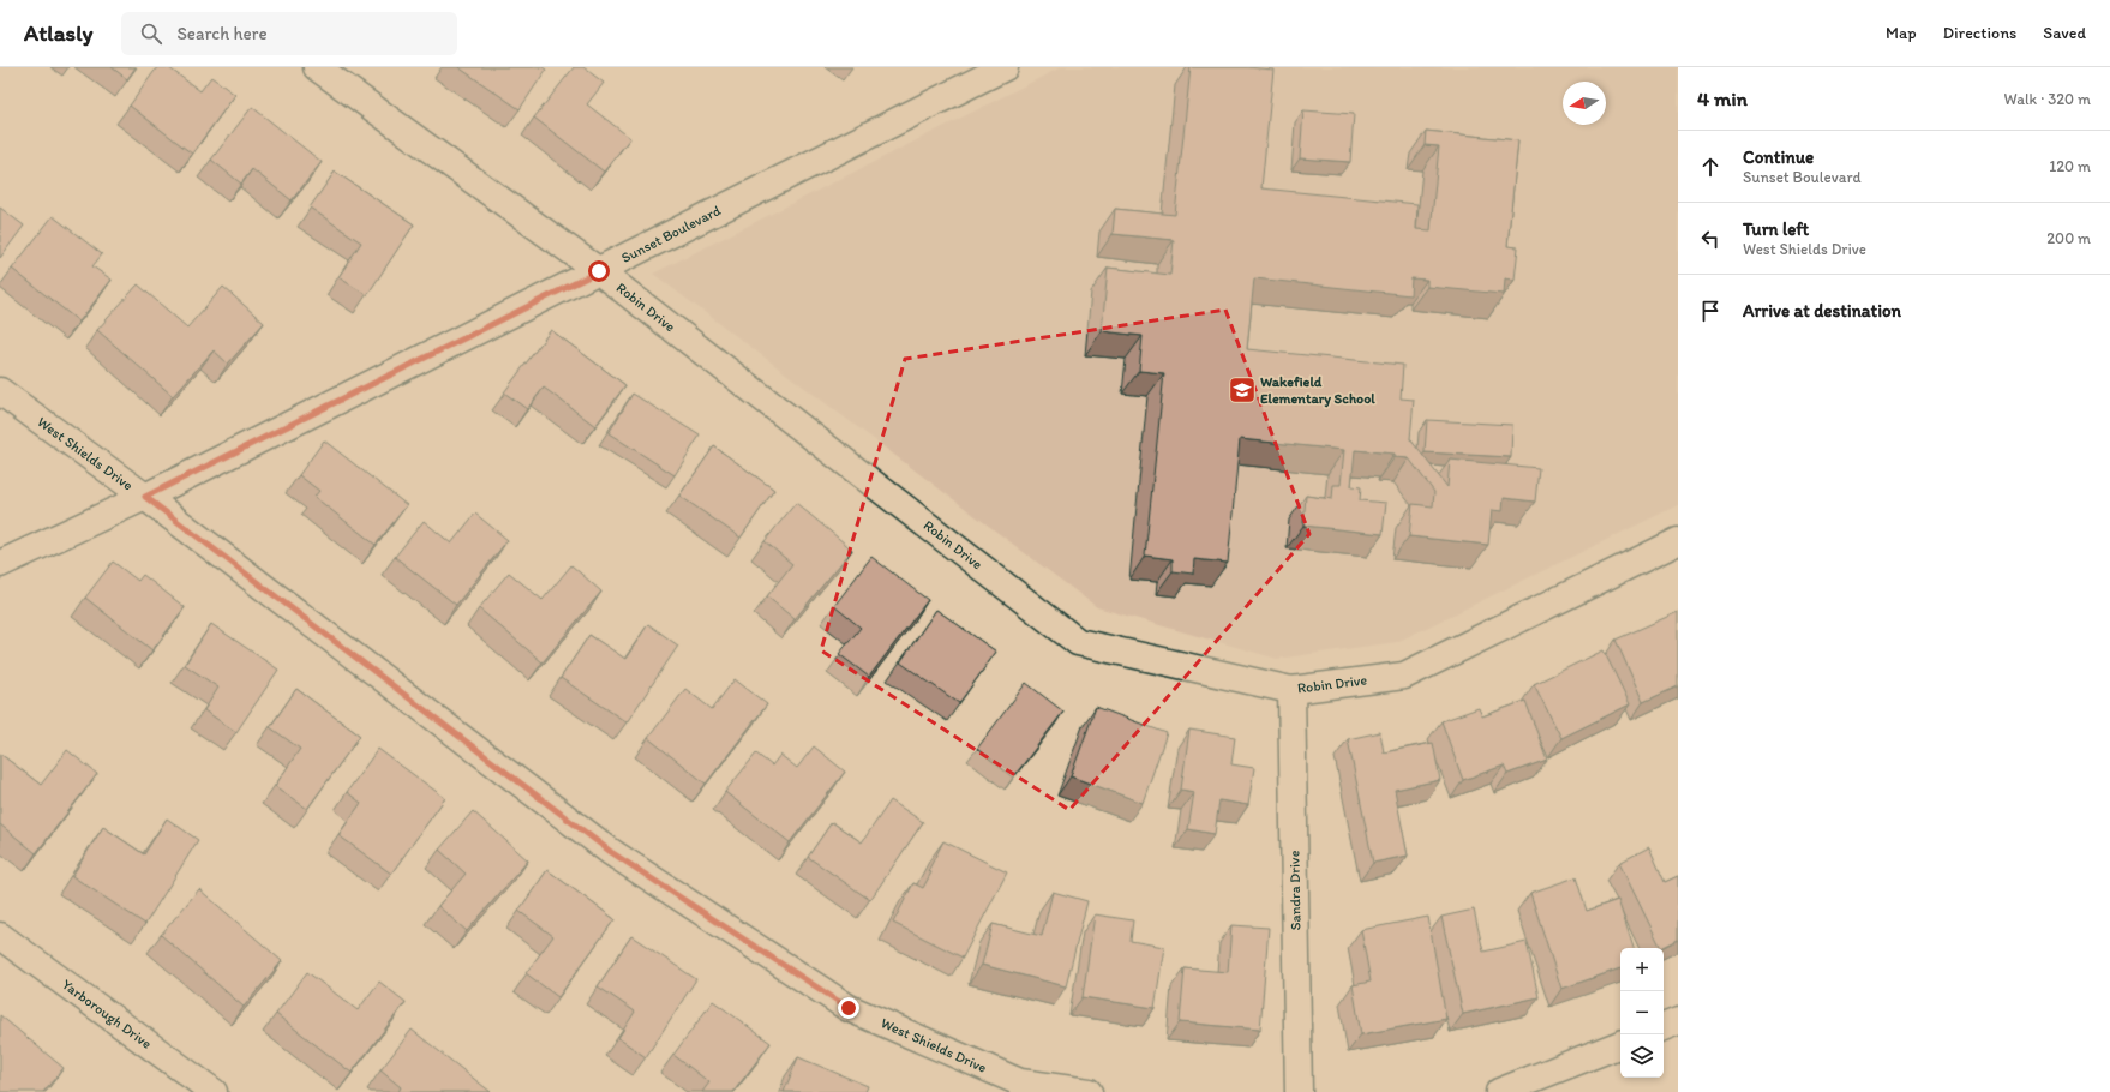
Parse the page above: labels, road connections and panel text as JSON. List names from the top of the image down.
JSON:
{
  "streets": {
    "street": [
      "Sunset Boulevard",
      "Robin Drive",
      "West Shields Drive",
      "Sandra Drive",
      "Yarborough Drive"
    ]
  },
  "crossings": [
    ["Sunset Boulevard", "Robin Drive"],
    ["Sunset Boulevard", "West Shields Drive"],
    ["Robin Drive", "Sandra Drive"]
  ],
  "places": {
    "school or university": ["Wakefield Elementary School"]
  },
  "north": "left",
  "page": {
    "header": "Atlasly",
    "search": "Search here",
    "nav": ["Map", "Directions", "Saved"],
    "heading": ["4 min", "Walk · 320 m"],
    "list": [
      ["Continue", "Sunset Boulevard", "120 m"],
      ["Turn left", "West Shields Drive", "200 m"],
      "Arrive at destination"
    ],
    "map_buttons": ["+", "−"]
  }
}
